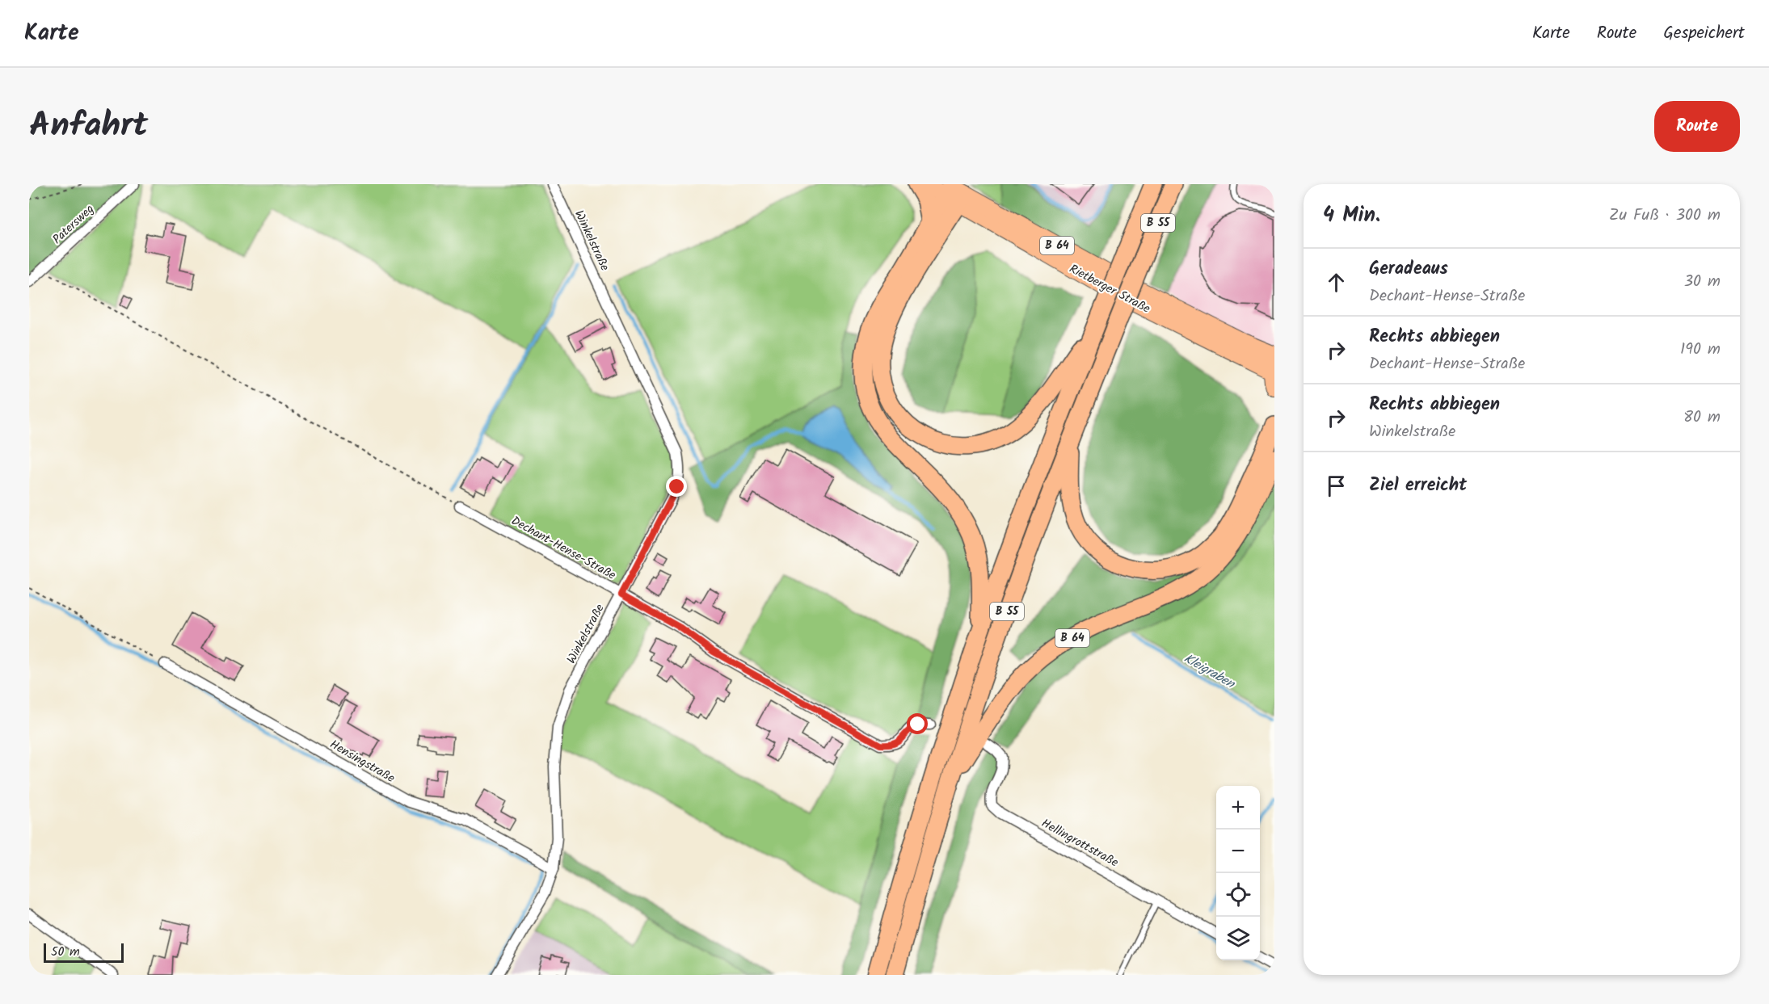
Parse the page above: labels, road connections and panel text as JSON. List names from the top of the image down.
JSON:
{
  "streets": {
    "highway": ["B 55", "B 64"],
    "main road": ["Rietberger Straße"],
    "street": [
      "Patersweg",
      "Winkelstraße",
      "Dechant-Hense-Straße",
      "Hensingstraße",
      "Hellingrottstraße"
    ]
  },
  "crossings": [
    ["B 55", "B 64"],
    ["B 55", "Rietberger Straße"],
    ["Winkelstraße", "Dechant-Hense-Straße"],
    ["Winkelstraße", "Hensingstraße"]
  ],
  "water": ["Kleigraben"],
  "scale_bar": "50 m",
  "page": {
    "header": "Karte",
    "nav": ["Karte", "Route", "Gespeichert"],
    "title": "Anfahrt",
    "buttons": "Route",
    "heading": ["4 Min.", "Zu Fuß · 300 m"],
    "list": [
      ["Geradeaus", "Dechant-Hense-Straße", "30 m"],
      ["Rechts abbiegen", "Dechant-Hense-Straße", "190 m"],
      ["Rechts abbiegen", "Winkelstraße", "80 m"],
      "Ziel erreicht"
    ],
    "map_buttons": ["+", "−"],
    "scale": "50 m"
  }
}
